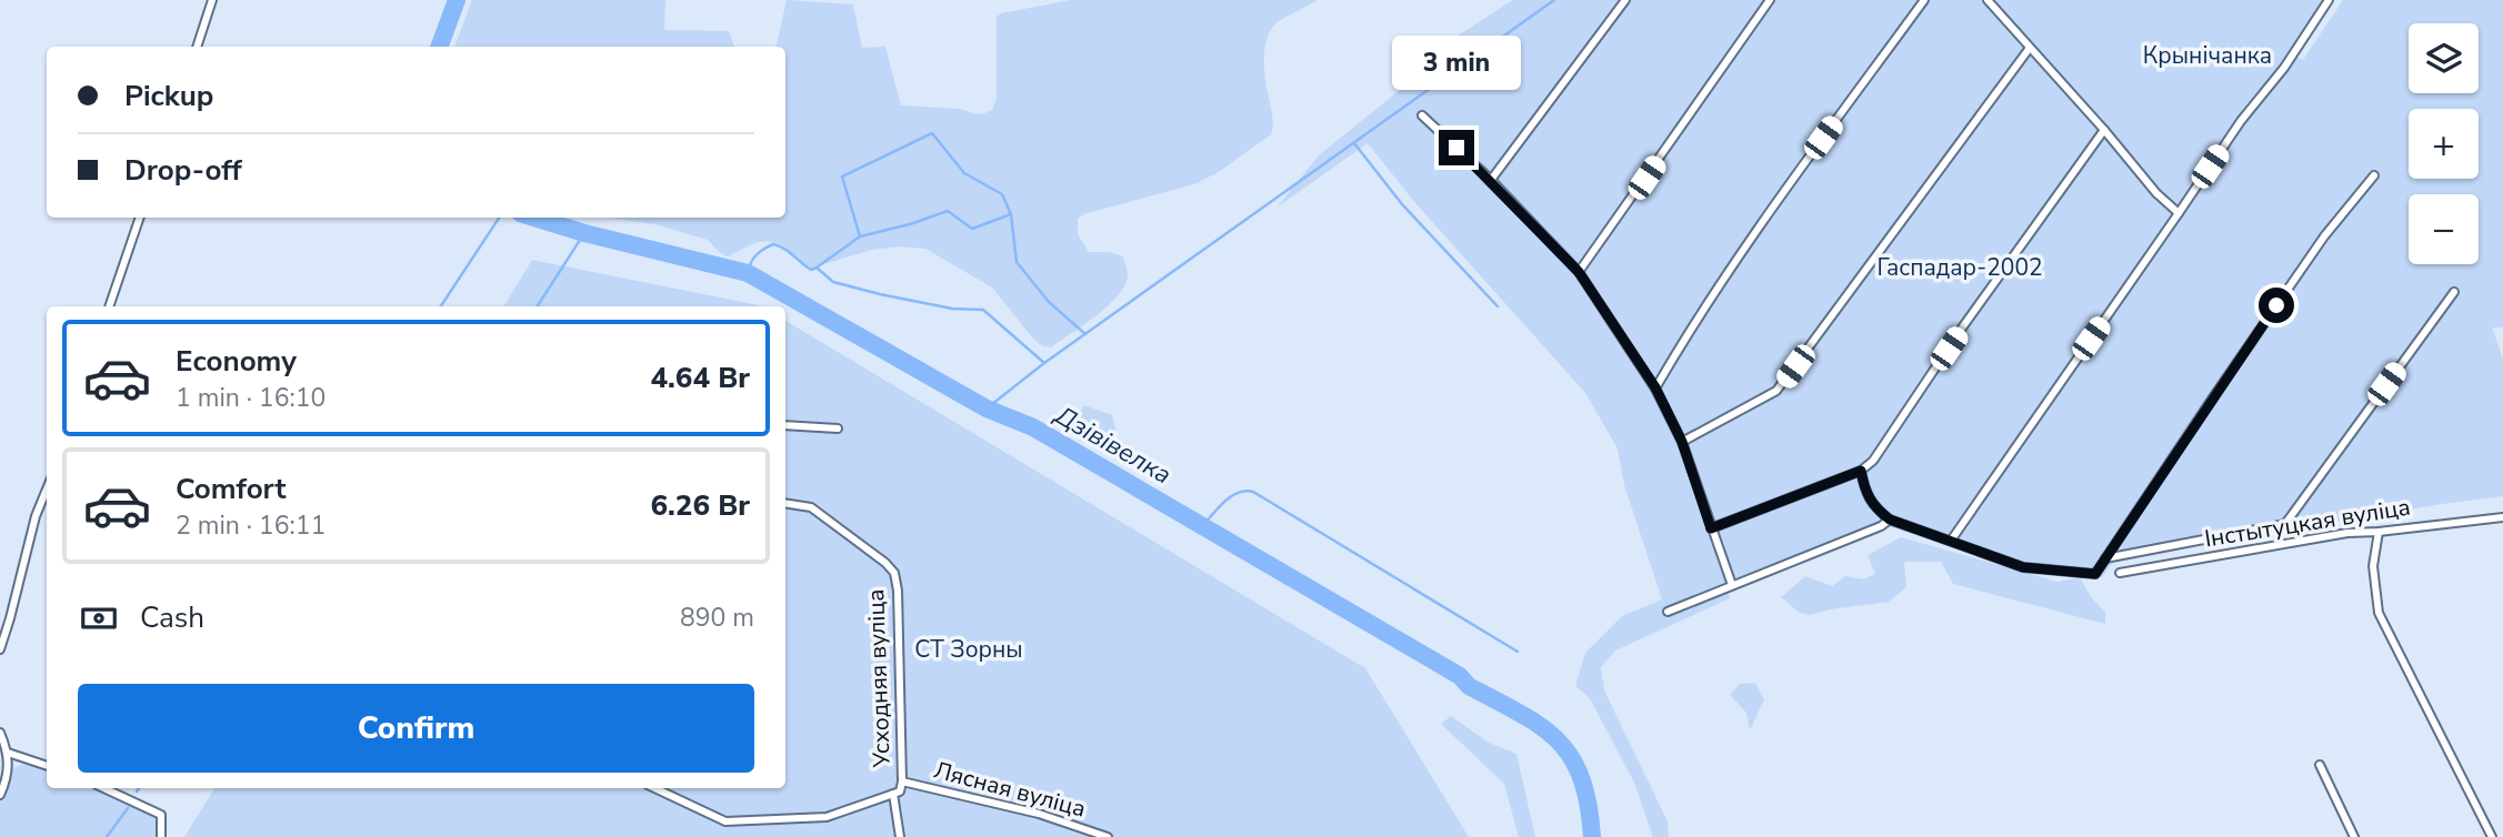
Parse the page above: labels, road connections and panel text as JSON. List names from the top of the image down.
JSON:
{
  "streets": {
    "street": ["Інстытуцкая вуліца", "Усходняя вуліца", "Лясная вуліца"]
  },
  "crossings": [
    ["Усходняя вуліца", "Лясная вуліца"]
  ],
  "water": ["Дзівівелка"],
  "parks": ["Крынічанка", "Гаспадар-2002", "СТ Зорны"],
  "page": {
    "map_buttons": ["+", "−"],
    "bubble": "3 min",
    "banner": ["Pickup", "Drop-off"],
    "list": [
      {
        "name": "Economy",
        "note": "1 min · 16:10",
        "value": "4.64 Br"
      },
      {
        "name": "Comfort",
        "note": "2 min · 16:11",
        "value": "6.26 Br"
      }
    ],
    "pay": ["Cash", "890 m"],
    "buttons": "Confirm"
  }
}
